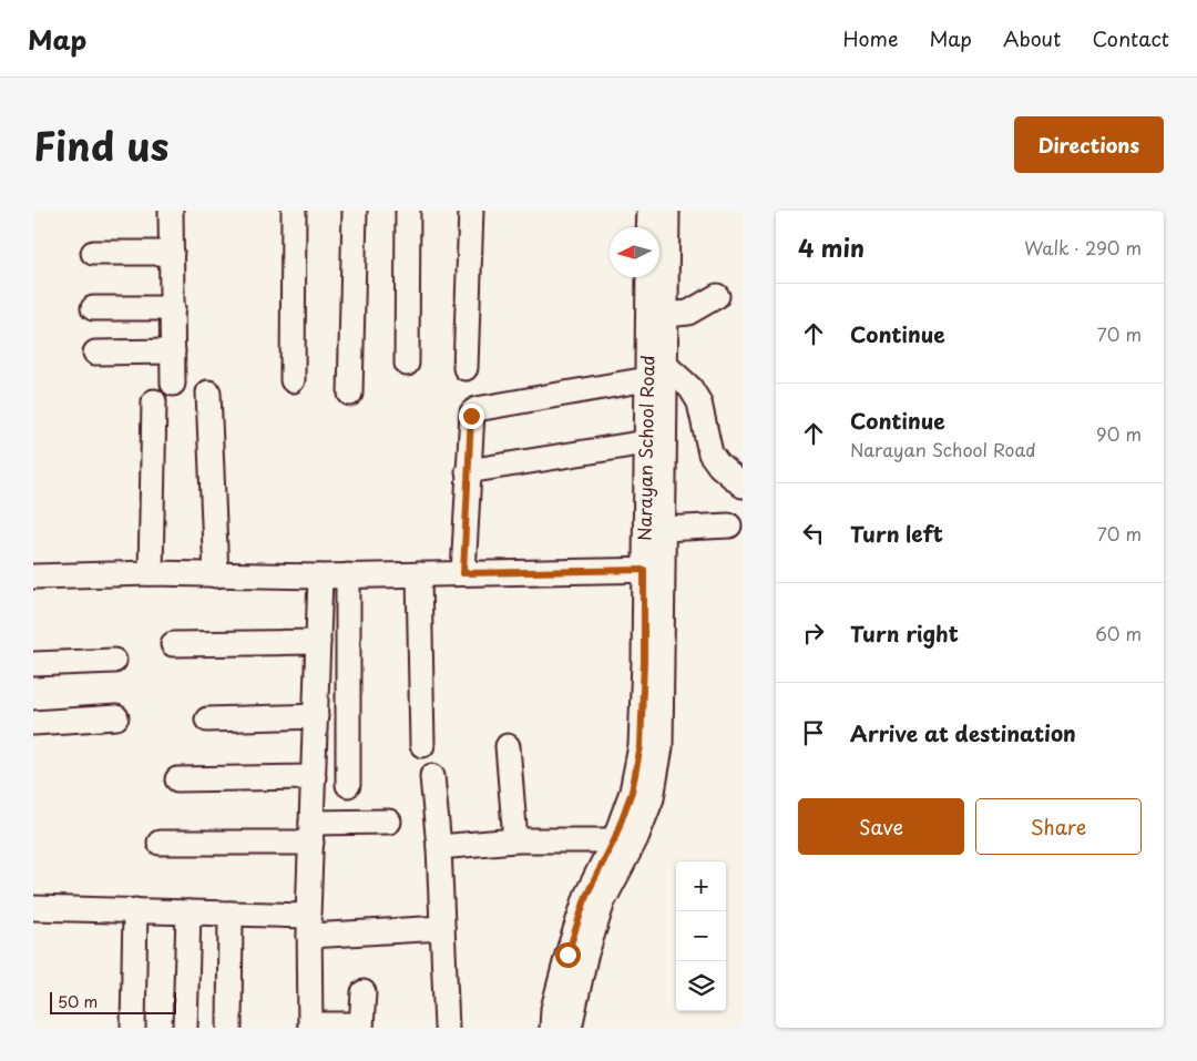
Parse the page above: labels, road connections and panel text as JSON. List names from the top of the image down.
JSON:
{
  "streets": {
    "street": ["Narayan School Road"]
  },
  "scale_bar": "50 m",
  "north": "left",
  "page": {
    "header": "Map",
    "nav": [
      "Home",
      "Map",
      "About",
      "Contact"
    ],
    "title": "Find us",
    "buttons": [
      "Directions",
      ["Save", "Share"]
    ],
    "heading": ["4 min", "Walk · 290 m"],
    "list": [
      ["Continue", "70 m"],
      ["Continue", "Narayan School Road", "90 m"],
      ["Turn left", "70 m"],
      ["Turn right", "60 m"],
      "Arrive at destination"
    ],
    "map_buttons": ["+", "−"],
    "scale": "50 m"
  }
}
